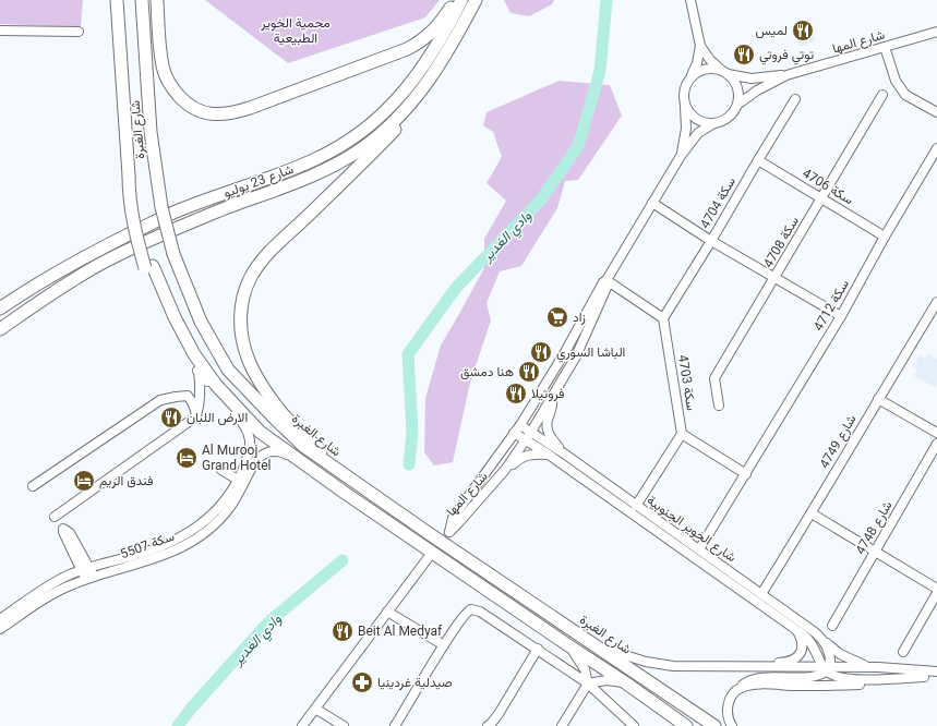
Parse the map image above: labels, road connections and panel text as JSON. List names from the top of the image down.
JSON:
{
  "streets": {
    "main road": ["شارع الغبرة", "شارع 23 يوليو"],
    "street": [
      "شارع المها",
      "4706 سكة",
      "سكة 4704",
      "سكة 4708",
      "سكة 4712",
      "4703 سكة",
      "4749 شارع",
      "4748 شارع",
      "شارع الخوير الجنوبية",
      "سكة 5507"
    ]
  },
  "crossings": [
    ["شارع المها", "شارع الخوير الجنوبية"],
    ["شارع الغبرة", "سكة 5507"],
    ["4706 سكة", "سكة 4704"],
    ["4706 سكة", "سكة 4708"],
    ["4706 سكة", "سكة 4712"],
    ["سكة 4704", "4703 سكة"],
    ["سكة 4712", "شارع الخوير الجنوبية"],
    ["4749 شارع", "شارع الخوير الجنوبية"]
  ],
  "water": ["وادي الغدير"],
  "parks": ["محمية الخوير الطبيعية"],
  "places": {
    "restaurant": [
      "لميس",
      "توتي فروتي",
      "الباشا السوري",
      "هنا دمشق",
      "فروتيلا",
      "الارض اللبان",
      "Beit Al Medyaf"
    ],
    "supermarket": ["زاد"],
    "hotel": ["Al Murooj Grand Hotel", "فندق الريم"],
    "pharmacy": ["صيدلية غردينيا"]
  }
}
